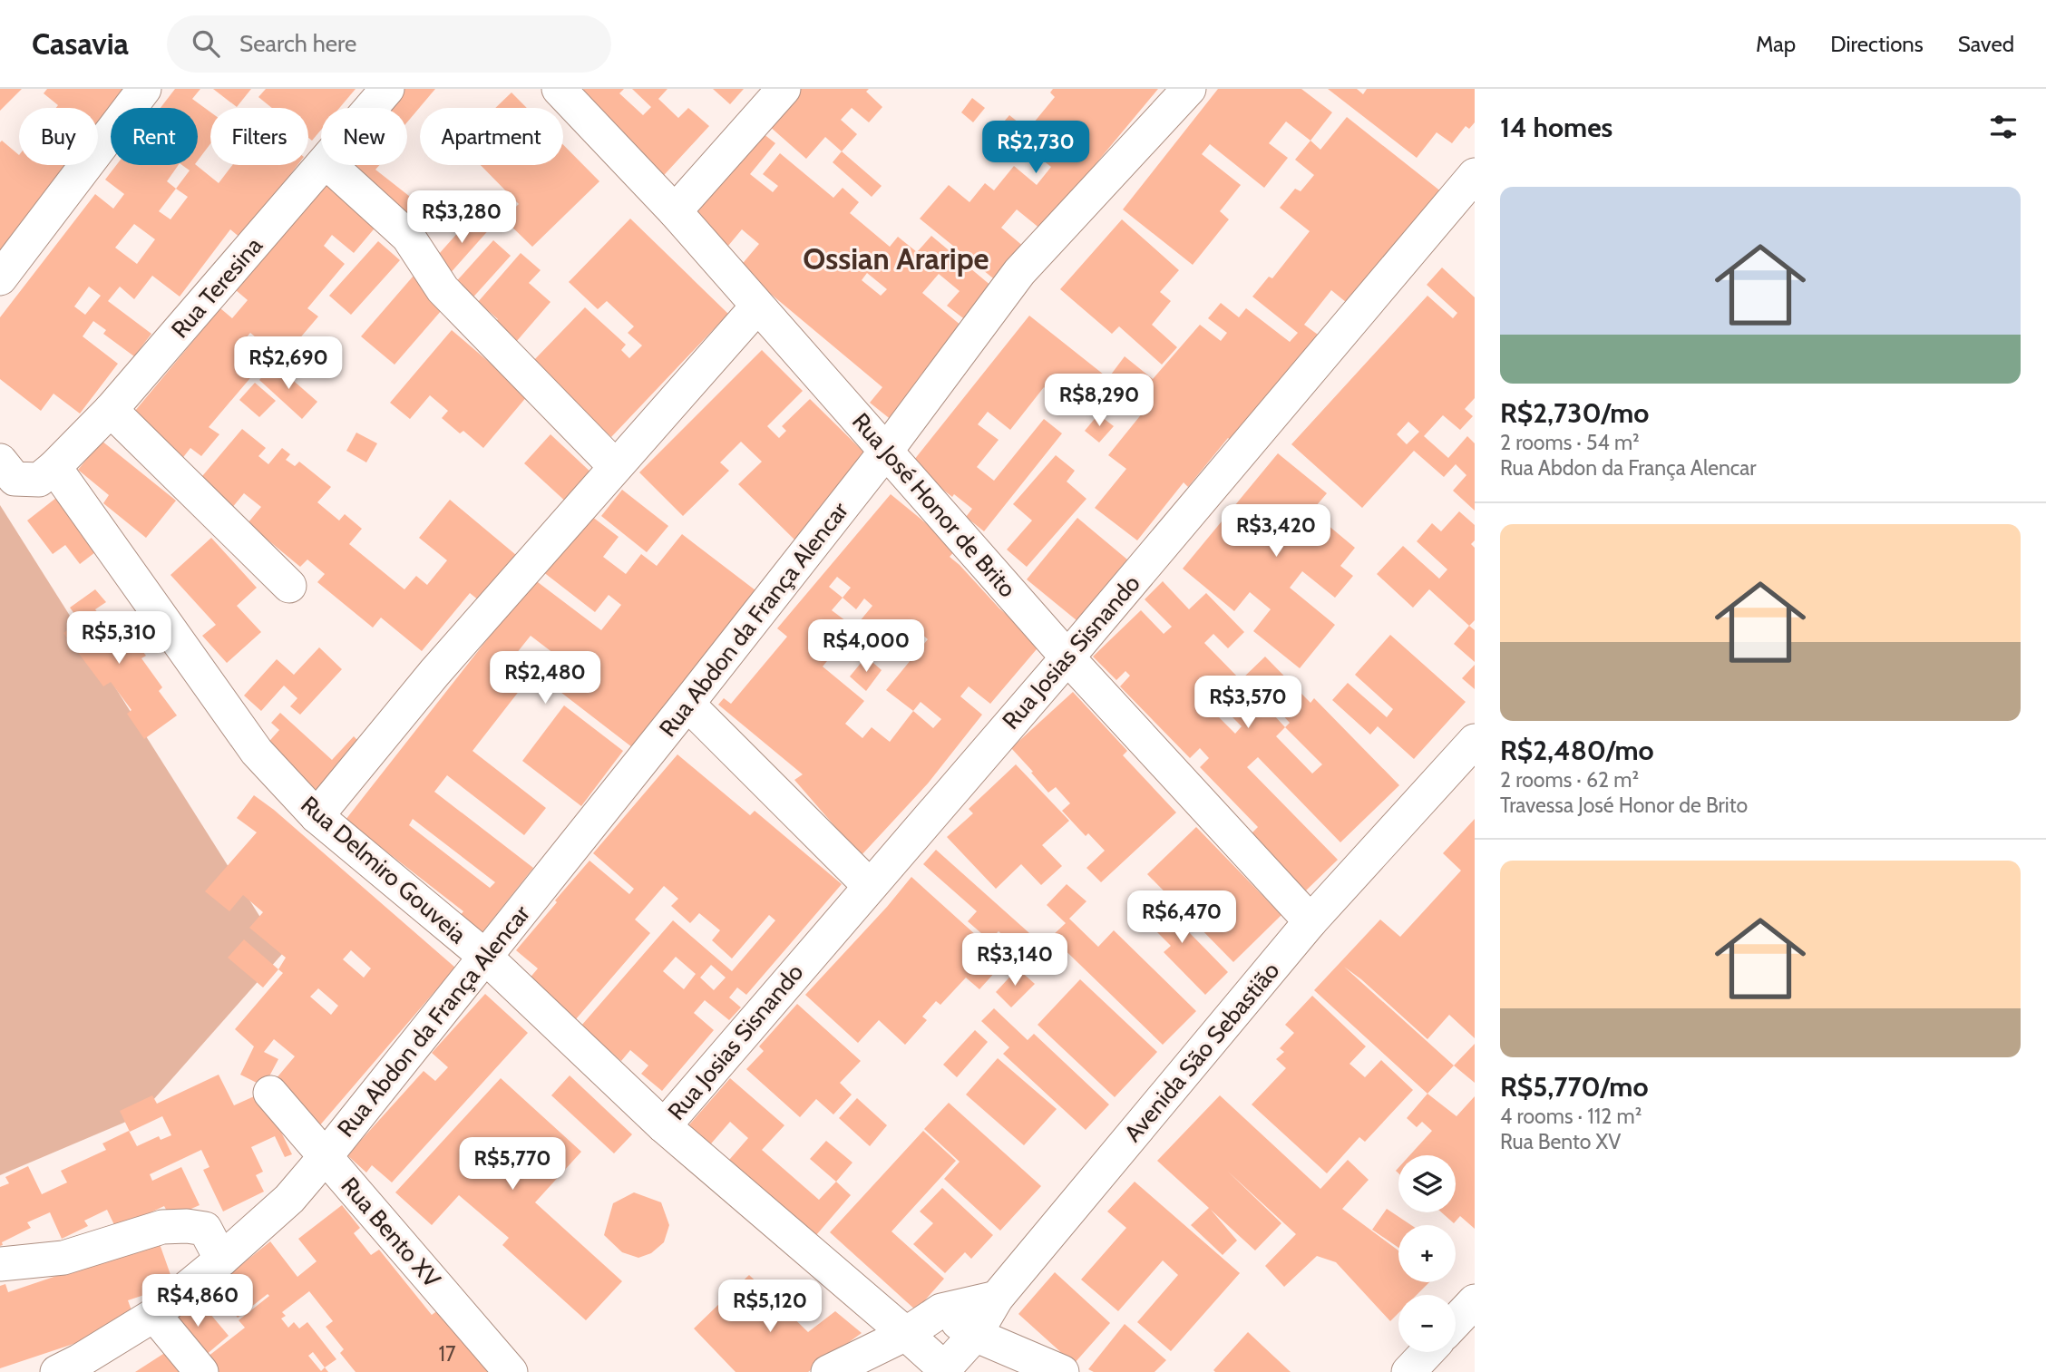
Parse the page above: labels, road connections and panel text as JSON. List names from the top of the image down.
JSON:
{
  "streets": {
    "street": [
      "Rua Teresina",
      "Rua José Honor de Brito",
      "Rua Abdon da França Alencar",
      "Rua Josias Sisnando",
      "Rua Delmiro Gouveia",
      "Avenida São Sebastião",
      "Rua Bento XV"
    ]
  },
  "crossings": [
    ["Rua Teresina", "Rua Delmiro Gouveia"],
    ["Rua José Honor de Brito", "Rua Abdon da França Alencar"],
    ["Rua José Honor de Brito", "Rua Josias Sisnando"],
    ["Rua José Honor de Brito", "Avenida São Sebastião"],
    ["Rua Abdon da França Alencar", "Rua Delmiro Gouveia"],
    ["Rua Abdon da França Alencar", "Rua Bento XV"],
    ["Rua Josias Sisnando", "Rua Delmiro Gouveia"],
    ["Rua Delmiro Gouveia", "Avenida São Sebastião"]
  ],
  "districts": ["Ossian Araripe"],
  "house_numbers": ["17"],
  "page": {
    "header": "Casavia",
    "search": "Search here",
    "nav": ["Map", "Directions", "Saved"],
    "heading": "14 homes",
    "chip": [
      "Buy",
      "Rent",
      "Filters",
      "New",
      "Apartment"
    ],
    "price": [
      "R$2,730",
      "R$3,280",
      "R$2,690",
      "R$8,290",
      "R$3,420",
      "R$5,310",
      "R$4,000",
      "R$2,480",
      "R$3,570",
      "R$6,470",
      "R$3,140",
      "R$5,770",
      "R$4,860",
      "R$5,120"
    ],
    "list": [
      {
        "name": "R$2,730/mo",
        "note": "2 rooms · 54 m² · Rua Abdon da França Alencar"
      },
      {
        "name": "R$2,480/mo",
        "note": "2 rooms · 62 m² · Travessa José Honor de Brito"
      },
      {
        "name": "R$5,770/mo",
        "note": "4 rooms · 112 m² · Rua Bento XV"
      }
    ],
    "map_buttons": ["+", "−"]
  }
}
